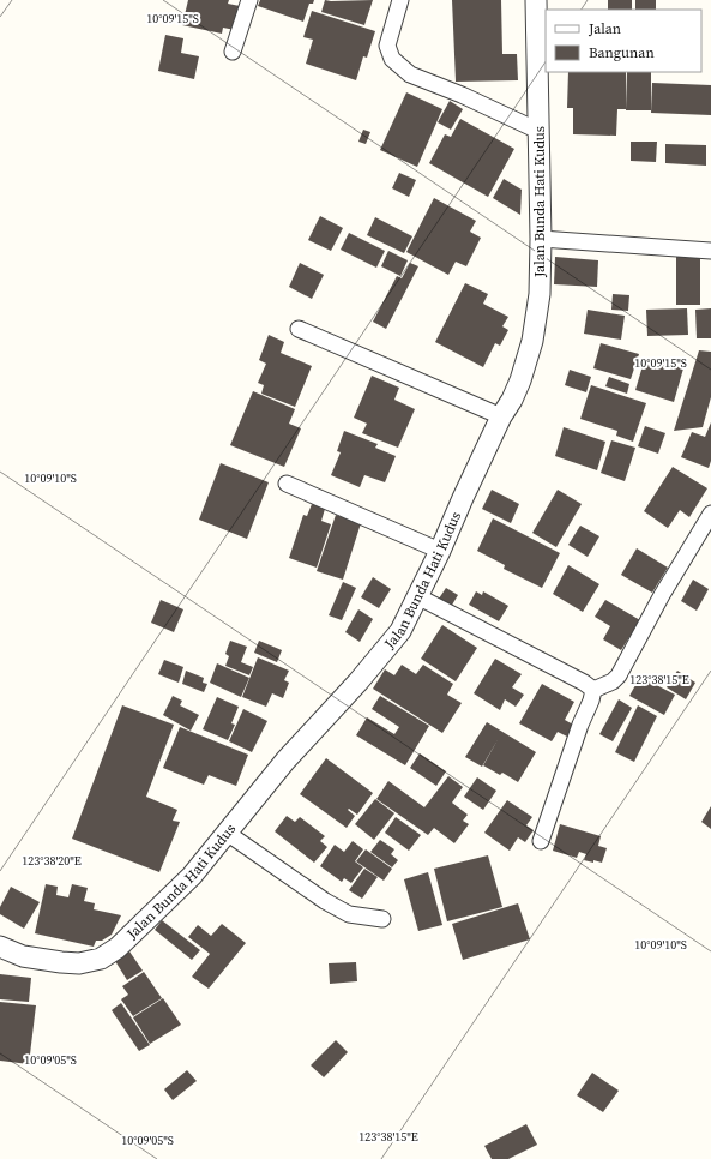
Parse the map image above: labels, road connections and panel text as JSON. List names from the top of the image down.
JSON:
{
  "streets": {
    "street": ["Jalan Bunda Hati Kudus"]
  },
  "legend": ["Jalan", "Bangunan"],
  "coordinates": [
    "10°09'15\"S",
    "10°09'10\"S",
    "123°38'15\"E",
    "123°38'20\"E",
    "10°09'05\"S"
  ]
}
